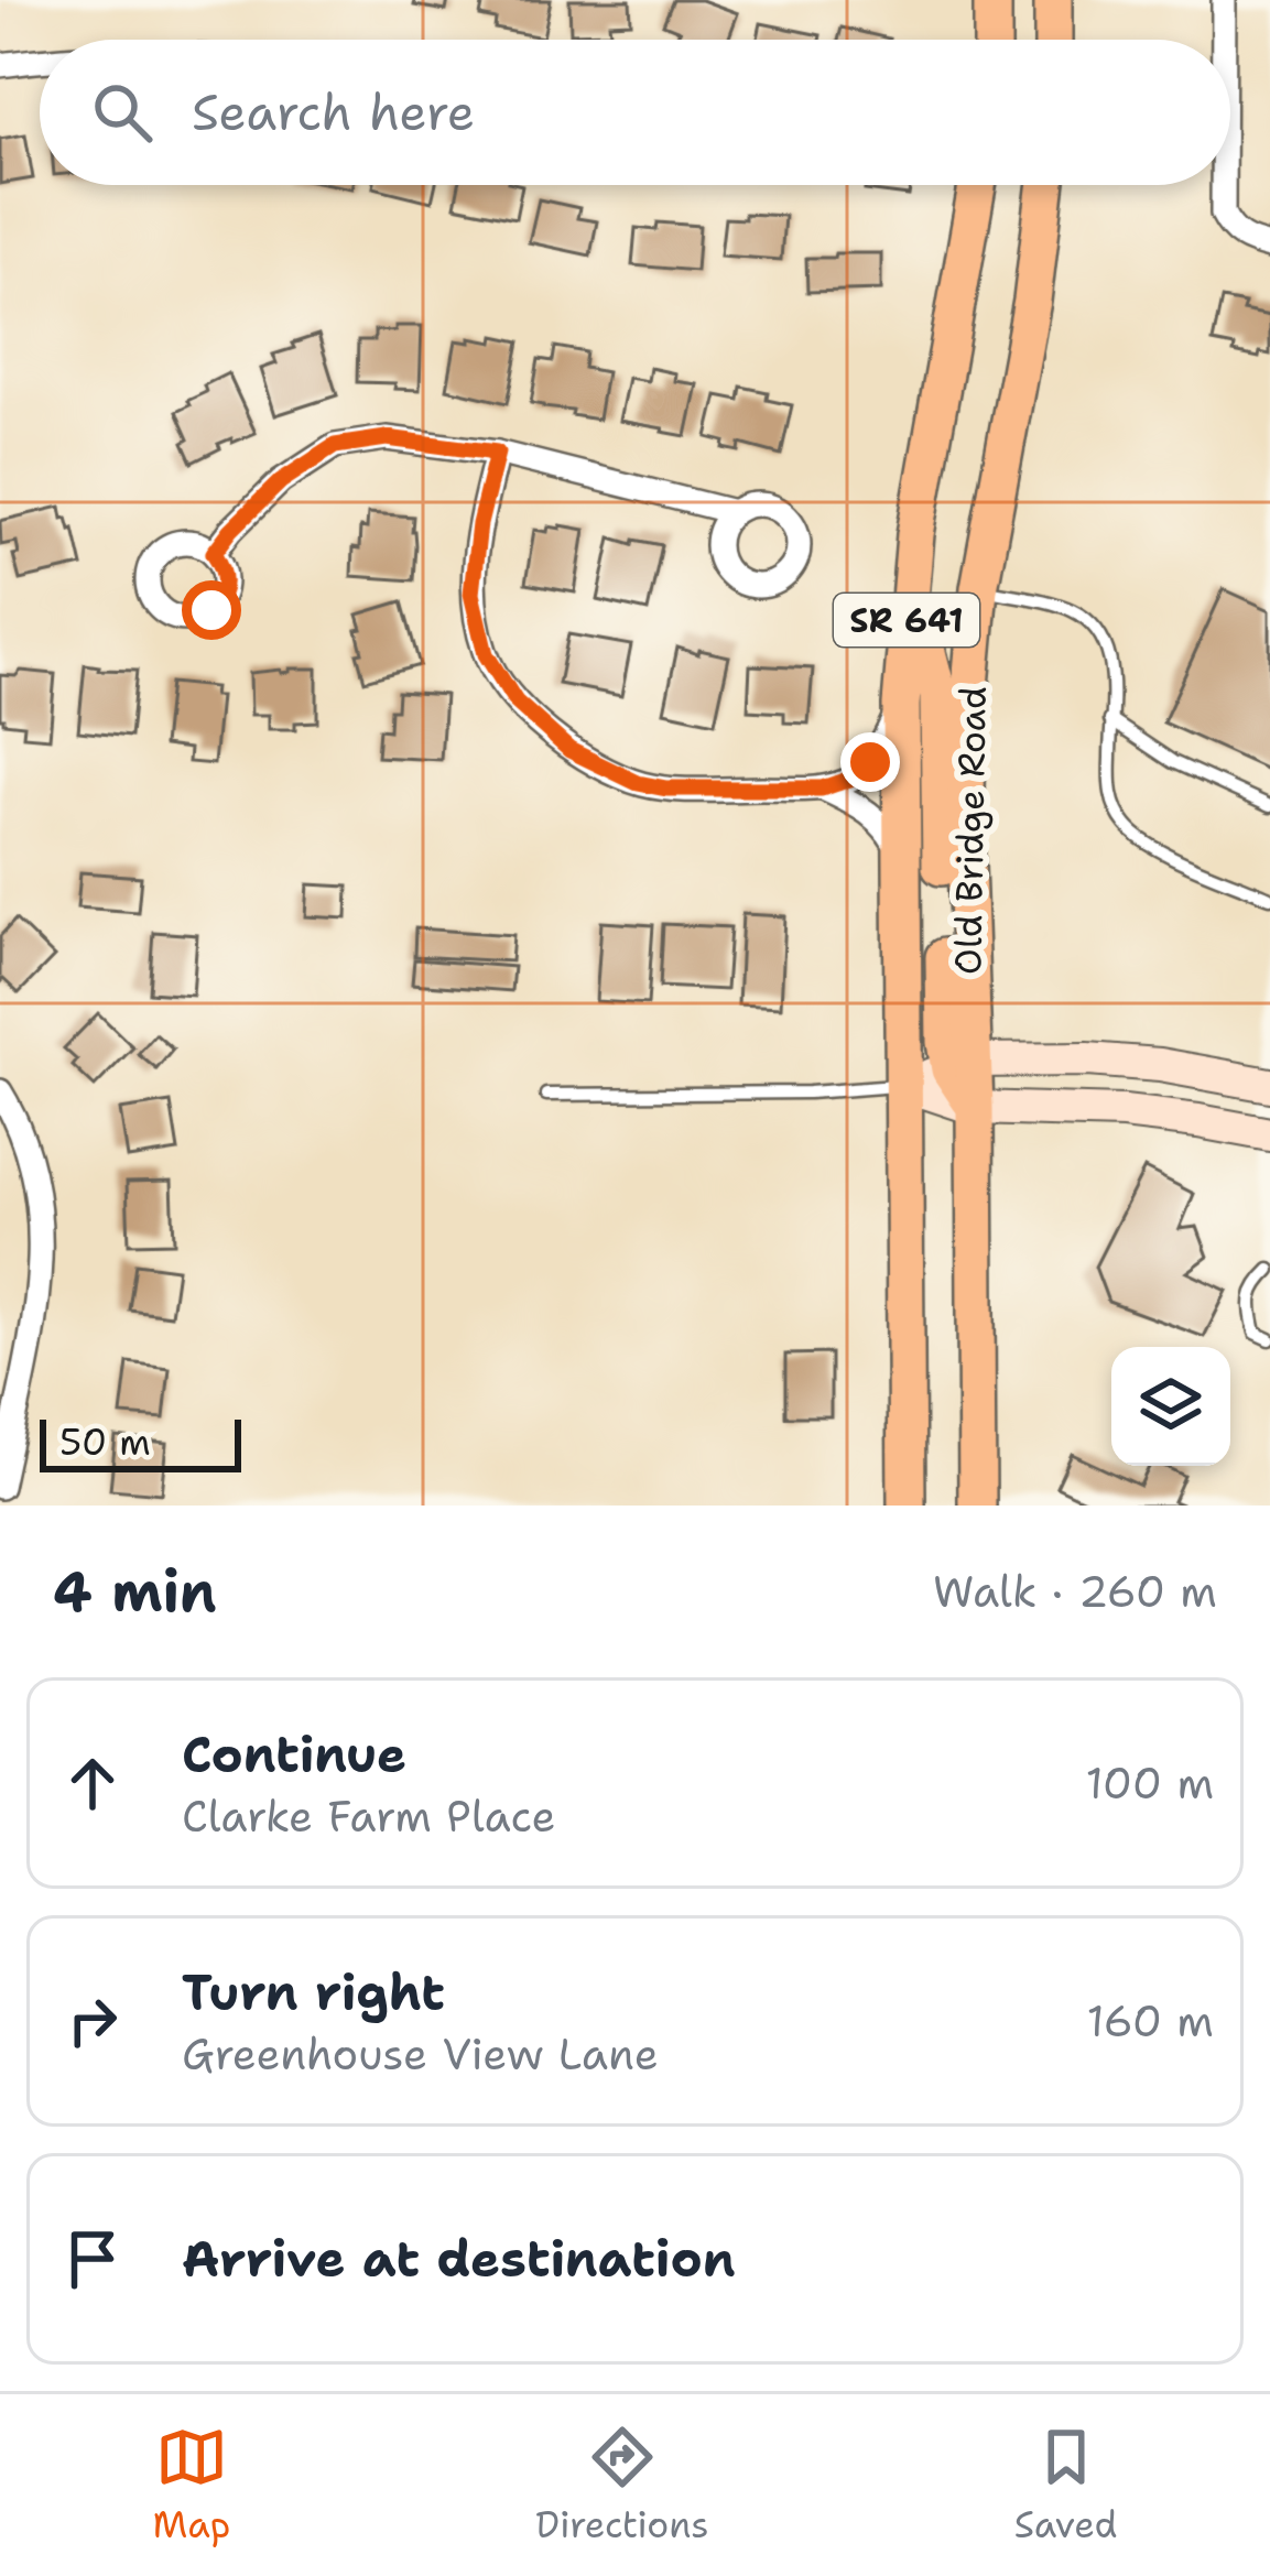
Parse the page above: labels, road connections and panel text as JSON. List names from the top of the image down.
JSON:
{
  "streets": {
    "main road": ["SR 641", "Old Bridge Road"]
  },
  "scale_bar": "50 m",
  "page": {
    "search": "Search here",
    "scale": "50 m",
    "heading": ["4 min", "Walk · 260 m"],
    "list": [
      ["Continue", "Clarke Farm Place", "100 m"],
      ["Turn right", "Greenhouse View Lane", "160 m"],
      "Arrive at destination"
    ],
    "nav": ["Map", "Directions", "Saved"]
  }
}
